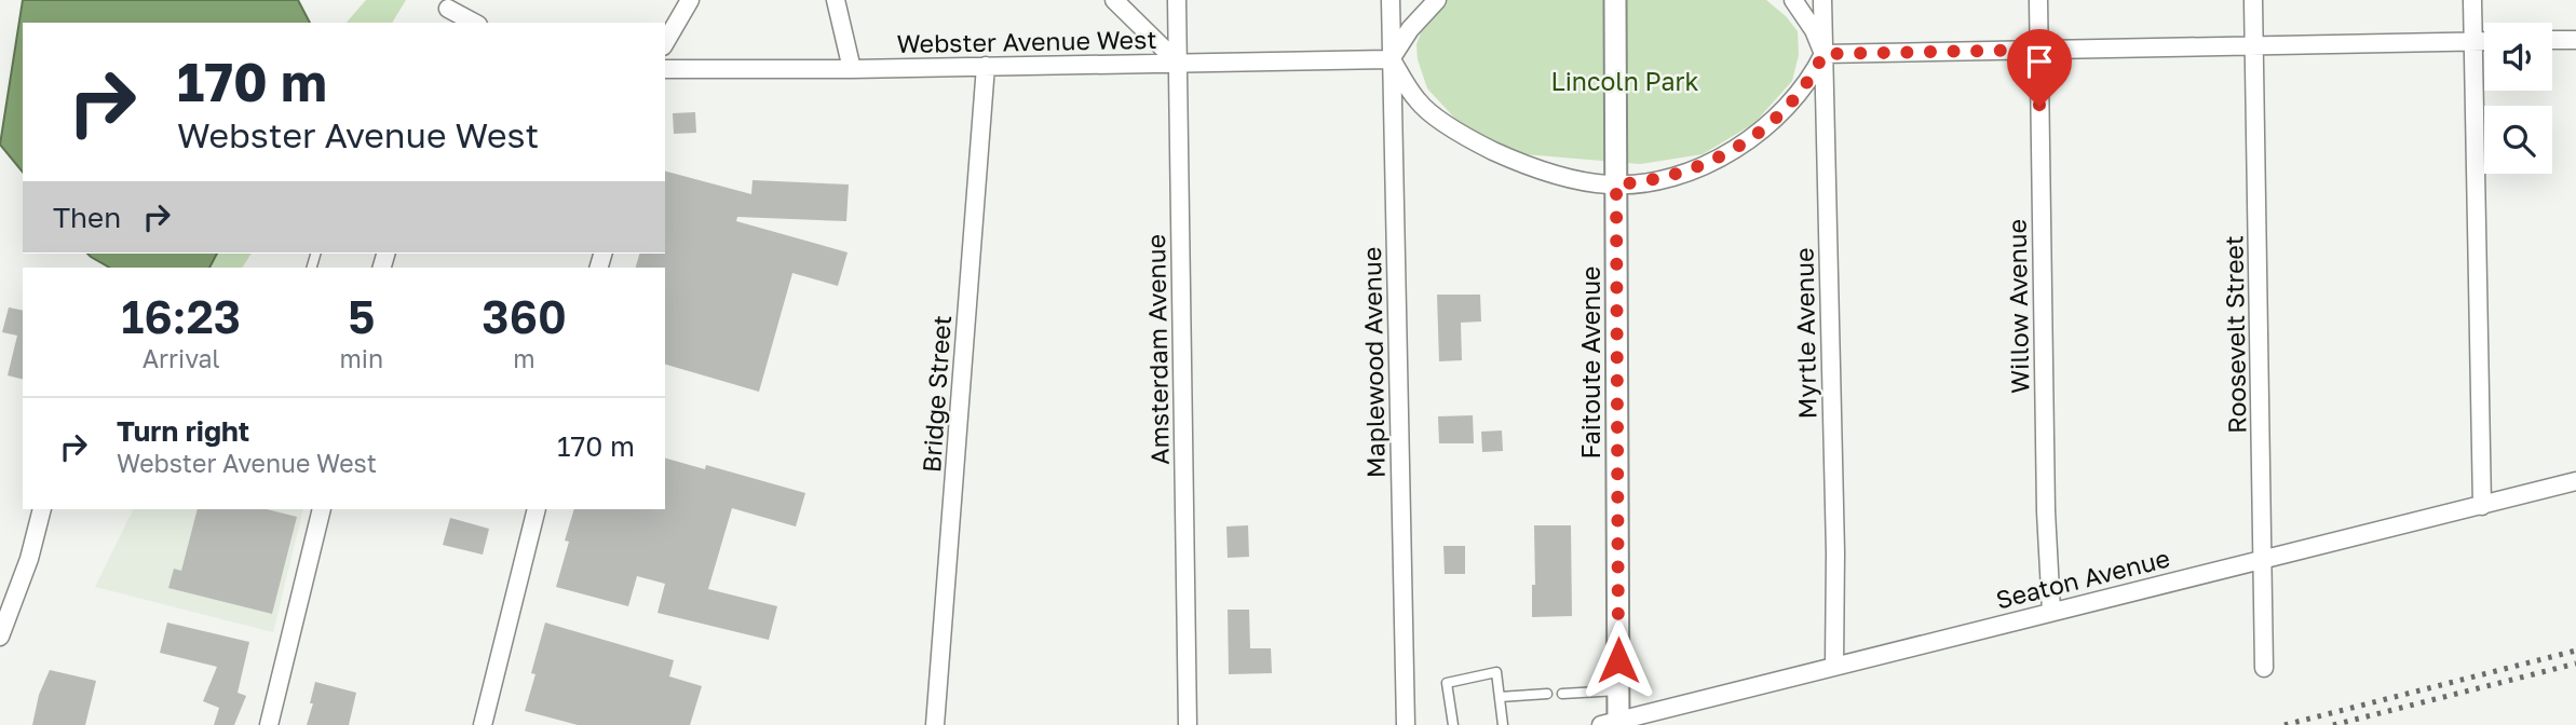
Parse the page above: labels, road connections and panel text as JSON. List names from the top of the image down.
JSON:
{
  "streets": {
    "street": [
      "Webster Avenue West",
      "Willow Avenue",
      "Myrtle Avenue",
      "Roosevelt Street",
      "Amsterdam Avenue",
      "Maplewood Avenue",
      "Faitoute Avenue",
      "Bridge Street",
      "Seaton Avenue"
    ]
  },
  "crossings": [
    ["Webster Avenue West", "Amsterdam Avenue"],
    ["Webster Avenue West", "Maplewood Avenue"],
    ["Webster Avenue West", "Bridge Street"],
    ["Willow Avenue", "Seaton Avenue"],
    ["Myrtle Avenue", "Seaton Avenue"],
    ["Roosevelt Street", "Seaton Avenue"],
    ["Faitoute Avenue", "Seaton Avenue"]
  ],
  "parks": ["Lincoln Park"],
  "page": {
    "turn": ["170 m", "Webster Avenue West"],
    "then": "Then",
    "eta": [
      "16:23",
      "Arrival",
      "5",
      "min",
      "360",
      "m"
    ],
    "list": [
      {
        "name": "Turn right",
        "note": "Webster Avenue West",
        "value": "170 m"
      }
    ]
  }
}
